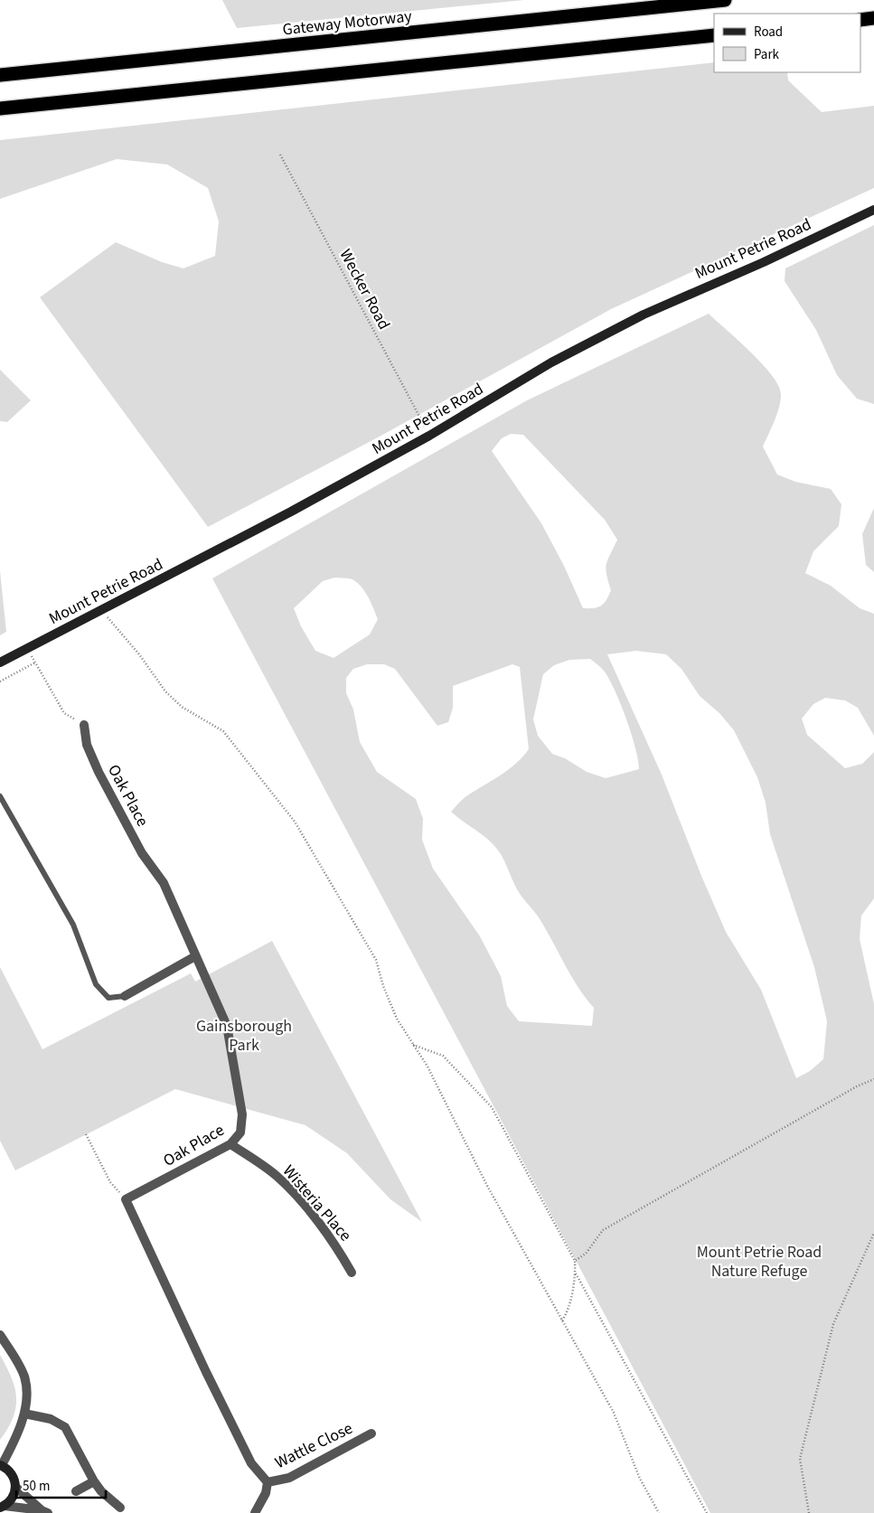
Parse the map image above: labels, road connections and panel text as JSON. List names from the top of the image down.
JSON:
{
  "streets": {
    "highway": ["Gateway Motorway"],
    "street": [
      "Mount Petrie Road",
      "Oak Place",
      "Wisteria Place",
      "Wattle Close"
    ],
    "path": ["Wecker Road"]
  },
  "crossings": [
    ["Mount Petrie Road", "Wecker Road"],
    ["Oak Place", "Wisteria Place"]
  ],
  "parks": ["Gainsborough Park", "Mount Petrie Road Nature Refuge"],
  "legend": ["Road", "Park"],
  "scale_bar": "50 m"
}
